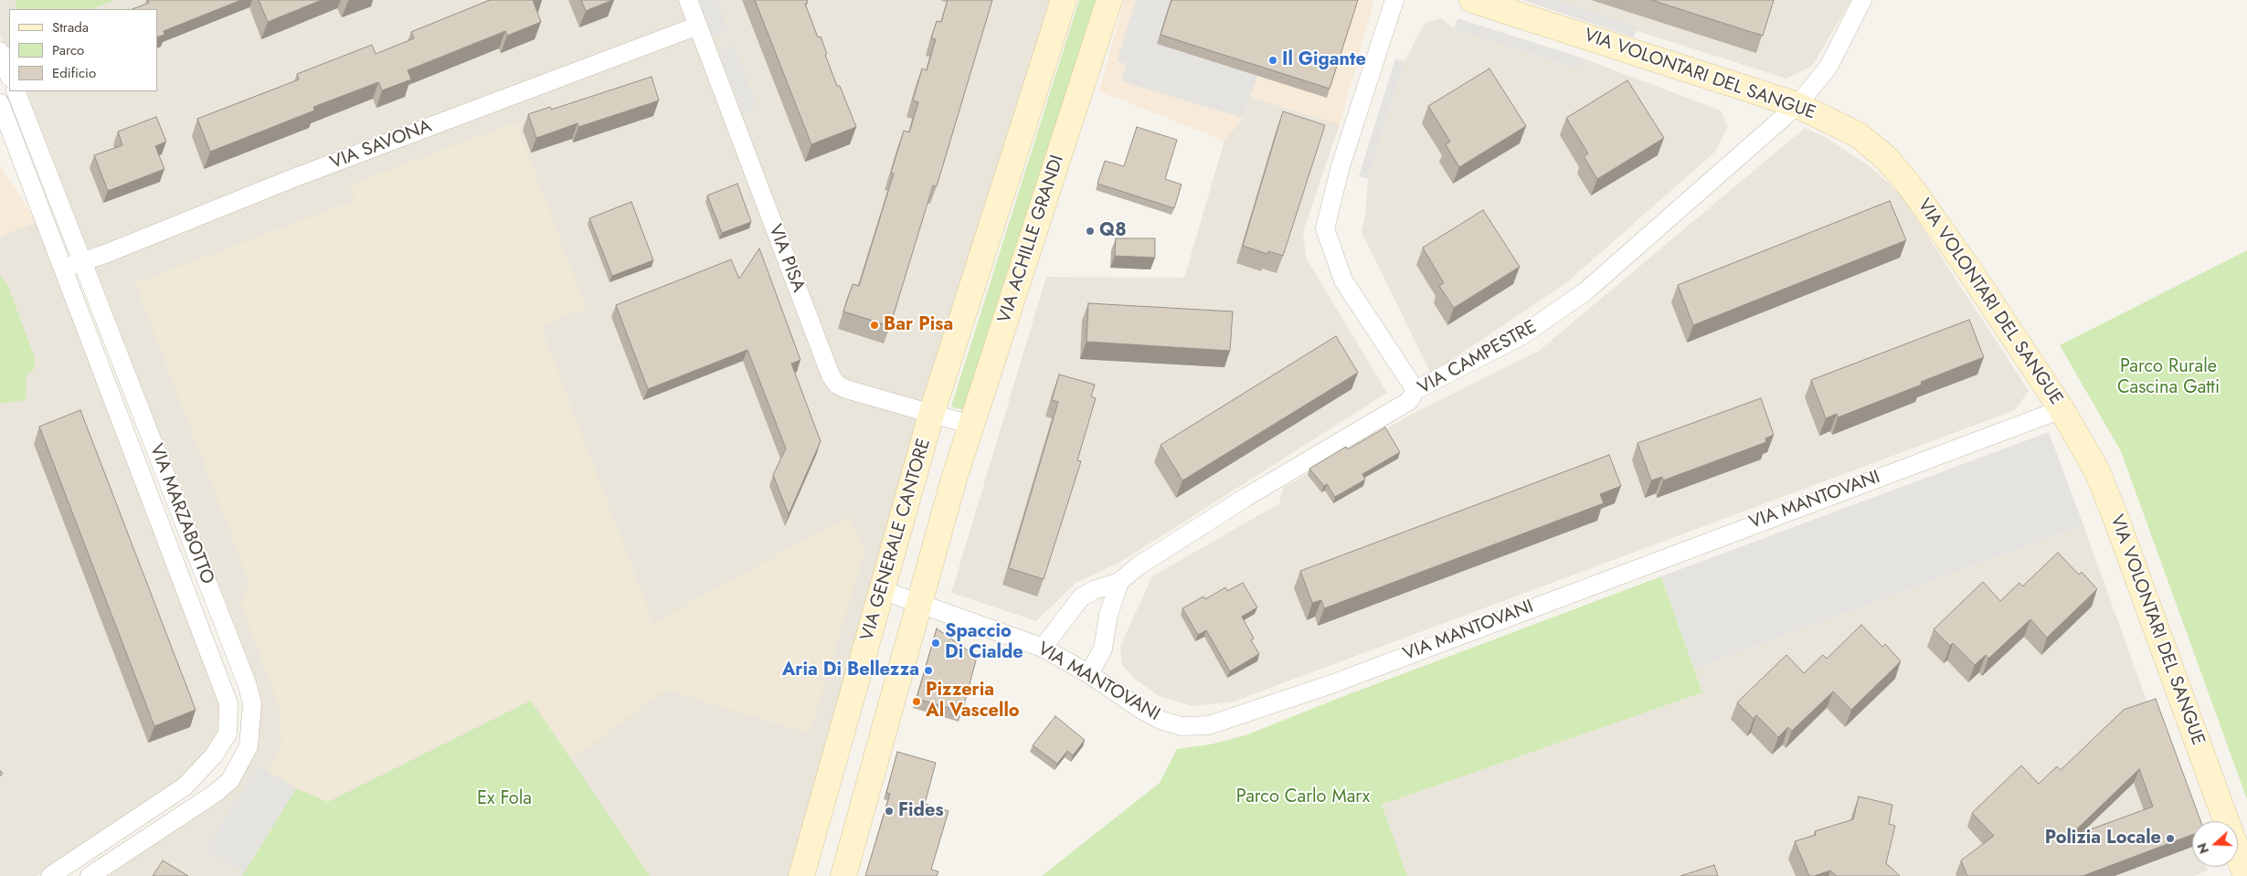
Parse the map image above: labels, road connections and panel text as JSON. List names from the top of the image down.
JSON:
{
  "streets": {
    "street": [
      "VIA VOLONTARI DEL SANGUE",
      "VIA SAVONA",
      "VIA ACHILLE GRANDI",
      "VIA PISA",
      "VIA CAMPESTRE",
      "VIA MANTOVANI",
      "VIA MARZABOTTO",
      "VIA GENERALE CANTORE"
    ]
  },
  "crossings": [
    ["VIA VOLONTARI DEL SANGUE", "VIA CAMPESTRE"],
    ["VIA VOLONTARI DEL SANGUE", "VIA MANTOVANI"],
    ["VIA SAVONA", "VIA PISA"],
    ["VIA SAVONA", "VIA MARZABOTTO"],
    ["VIA ACHILLE GRANDI", "VIA PISA"],
    ["VIA ACHILLE GRANDI", "VIA MANTOVANI"],
    ["VIA PISA", "VIA GENERALE CANTORE"],
    ["VIA CAMPESTRE", "VIA MANTOVANI"],
    ["VIA MANTOVANI", "VIA GENERALE CANTORE"]
  ],
  "parks": ["Parco Rurale Cascina Gatti", "Parco Carlo Marx", "Ex Fola"],
  "places": [
    "Il Gigante",
    "Q8",
    "Bar Pisa",
    "Spaccio Di Cialde",
    "Aria Di Bellezza",
    "Pizzeria Al Vascello",
    "Fides",
    "Polizia Locale"
  ],
  "legend": ["Strada", "Parco", "Edificio"],
  "north": "left"
}
